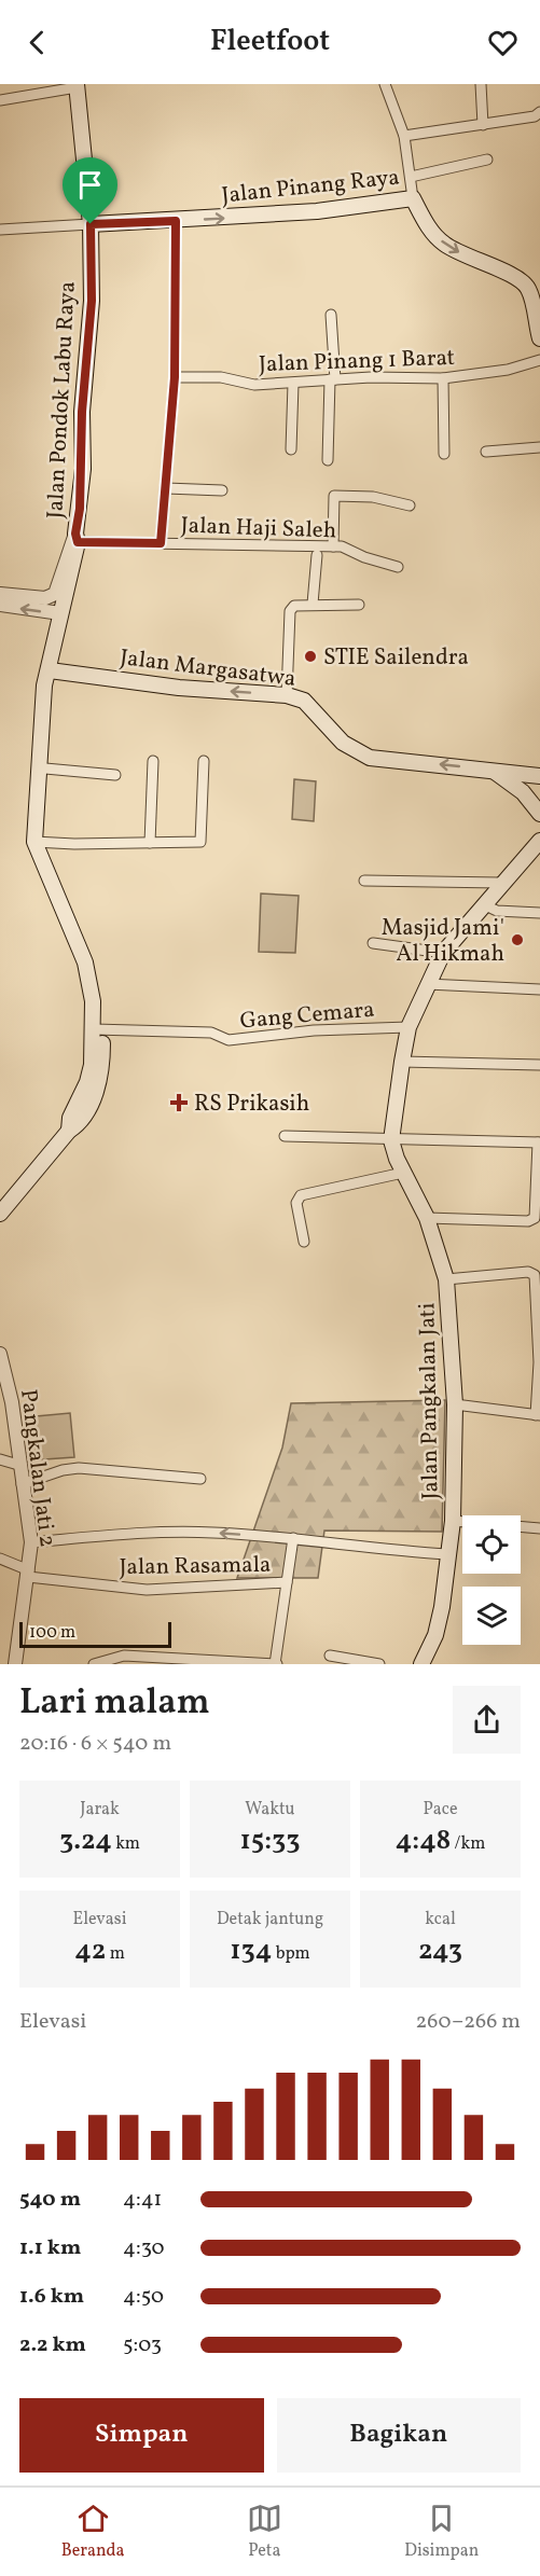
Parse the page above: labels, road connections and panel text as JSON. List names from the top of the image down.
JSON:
{
  "streets": {
    "main road": [
      "Jalan Pinang Raya",
      "Jalan Pondok Labu Raya",
      "Jalan Margasatwa",
      "Jalan Pangkalan Jati"
    ],
    "street": [
      "Jalan Pinang 1 Barat",
      "Jalan Haji Saleh",
      "Gang Cemara",
      "Pangkalan Jati 2",
      "Jalan Rasamala"
    ]
  },
  "crossings": [
    ["Jalan Pinang Raya", "Jalan Pondok Labu Raya"],
    ["Jalan Pondok Labu Raya", "Jalan Haji Saleh"],
    ["Jalan Pondok Labu Raya", "Jalan Margasatwa"],
    ["Jalan Pondok Labu Raya", "Gang Cemara"],
    ["Gang Cemara", "Jalan Pangkalan Jati"],
    ["Pangkalan Jati 2", "Jalan Rasamala"]
  ],
  "one_way": ["Jalan Pinang Raya", "Jalan Margasatwa"],
  "places": {
    "other": ["STIE Sailendra", "Masjid Jami' Al Hikmah"],
    "health": ["RS Prikasih"]
  },
  "scale_bar": "100 m",
  "page": {
    "header": "Fleetfoot",
    "scale": "100 m",
    "heading": ["Lari malam", "20:16 · 6 × 540 m"],
    "stats": [
      ["Jarak", "3.24 km"],
      ["Waktu", "15:33"],
      ["Pace", "4:48 /km"],
      ["Elevasi", "42 m"],
      ["Detak jantung", "134 bpm"],
      ["kcal", "243"]
    ],
    "chart": ["Elevasi", "260–266 m"],
    "list": [
      {
        "name": "540 m",
        "note": "4:41"
      },
      {
        "name": "1.1 km",
        "note": "4:30"
      },
      {
        "name": "1.6 km",
        "note": "4:50"
      },
      {
        "name": "2.2 km",
        "note": "5:03"
      }
    ],
    "buttons": ["Simpan", "Bagikan"],
    "tabs": ["Beranda", "Peta", "Disimpan"]
  }
}
